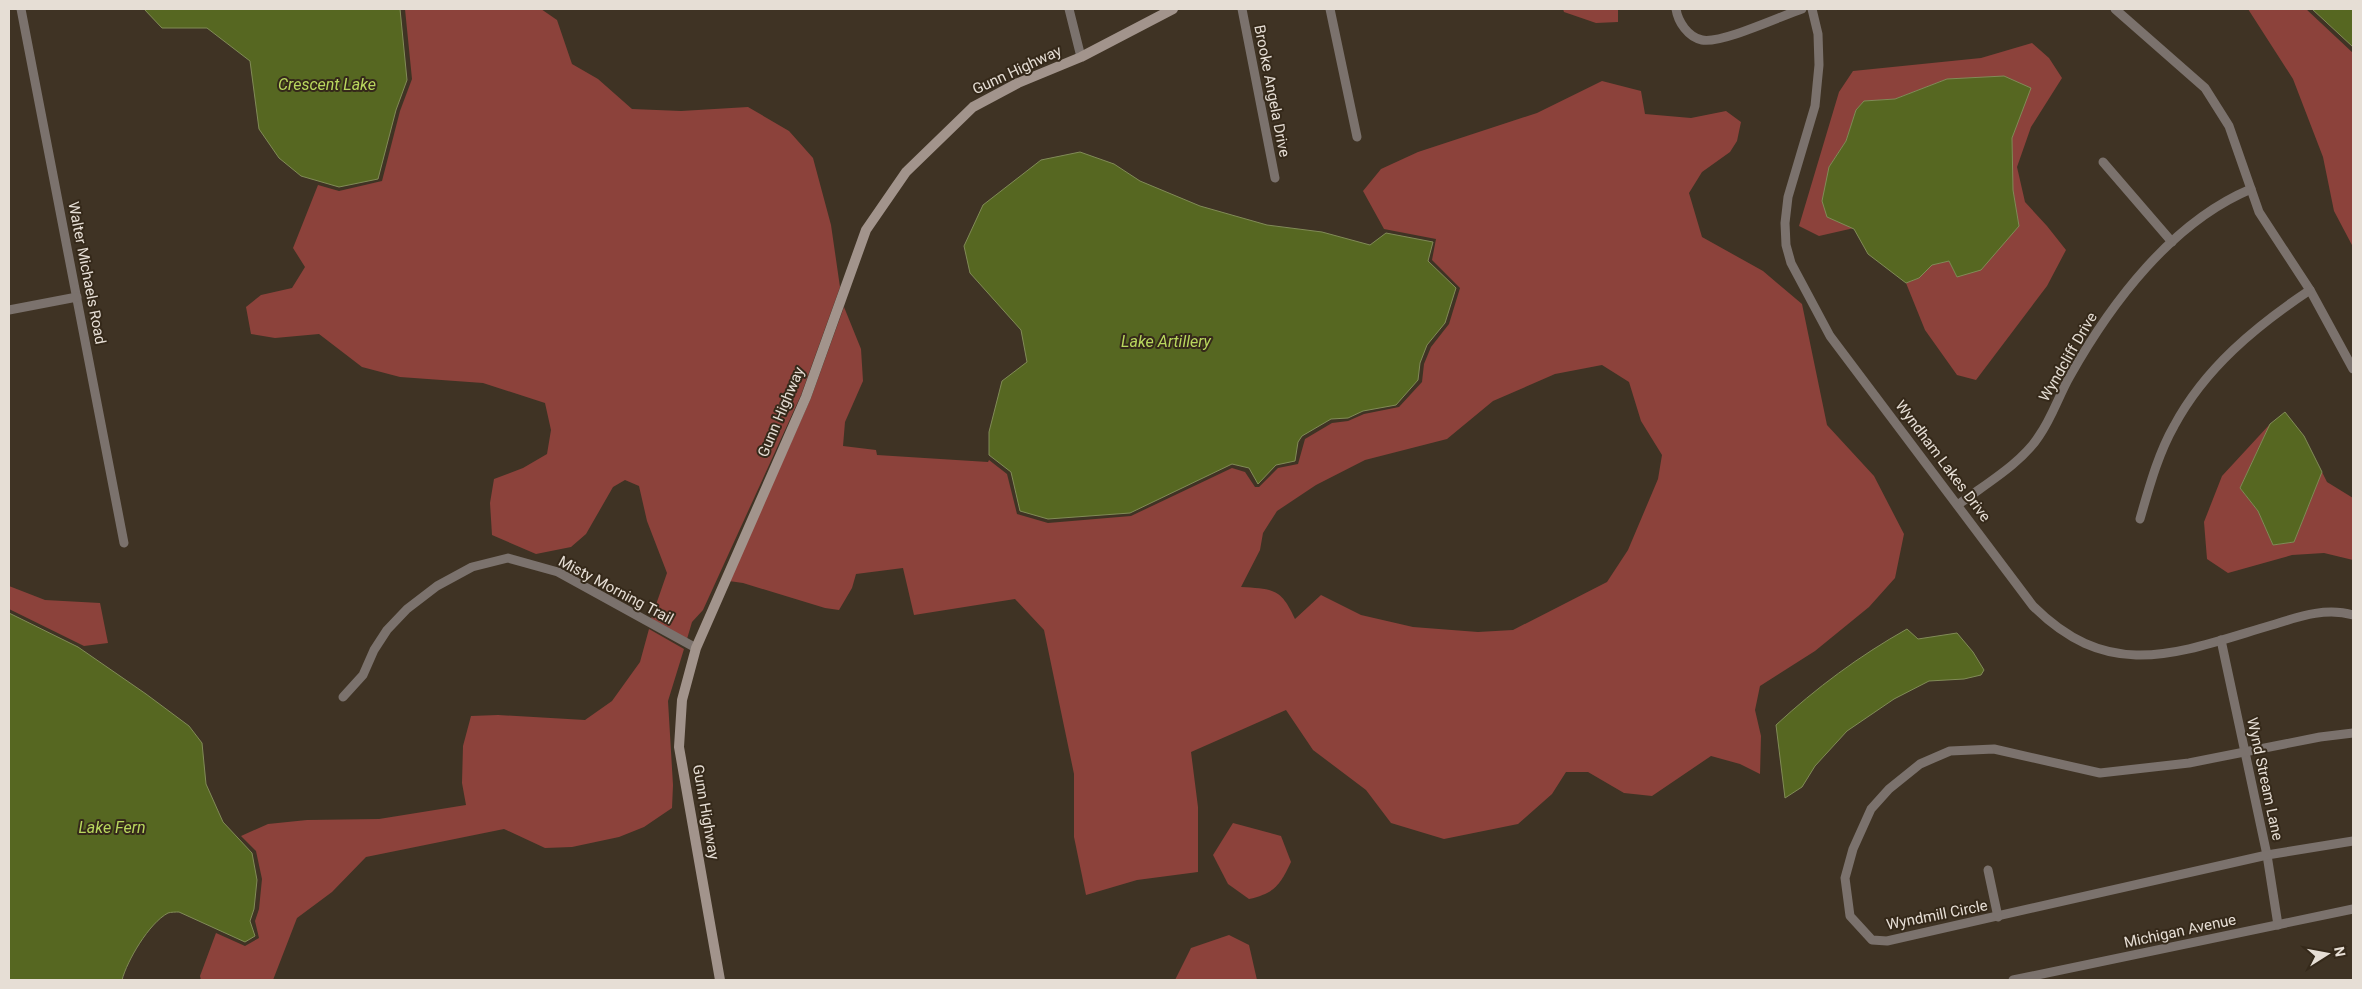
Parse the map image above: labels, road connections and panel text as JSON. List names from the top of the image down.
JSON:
{
  "streets": {
    "main road": ["Gunn Highway"],
    "street": [
      "Brooke Angela Drive",
      "Walter Michaels Road",
      "Wyndcliff Drive",
      "Wyndham Lakes Drive",
      "Misty Morning Trail",
      "Wynd Stream Lane",
      "Wyndmill Circle",
      "Michigan Avenue"
    ]
  },
  "crossings": [
    ["Gunn Highway", "Misty Morning Trail"],
    ["Wyndcliff Drive", "Wyndham Lakes Drive"],
    ["Wyndham Lakes Drive", "Wynd Stream Lane"],
    ["Wynd Stream Lane", "Wyndmill Circle"],
    ["Wynd Stream Lane", "Michigan Avenue"]
  ],
  "water": ["Crescent Lake", "Lake Artillery", "Lake Fern"],
  "north": "right"
}
